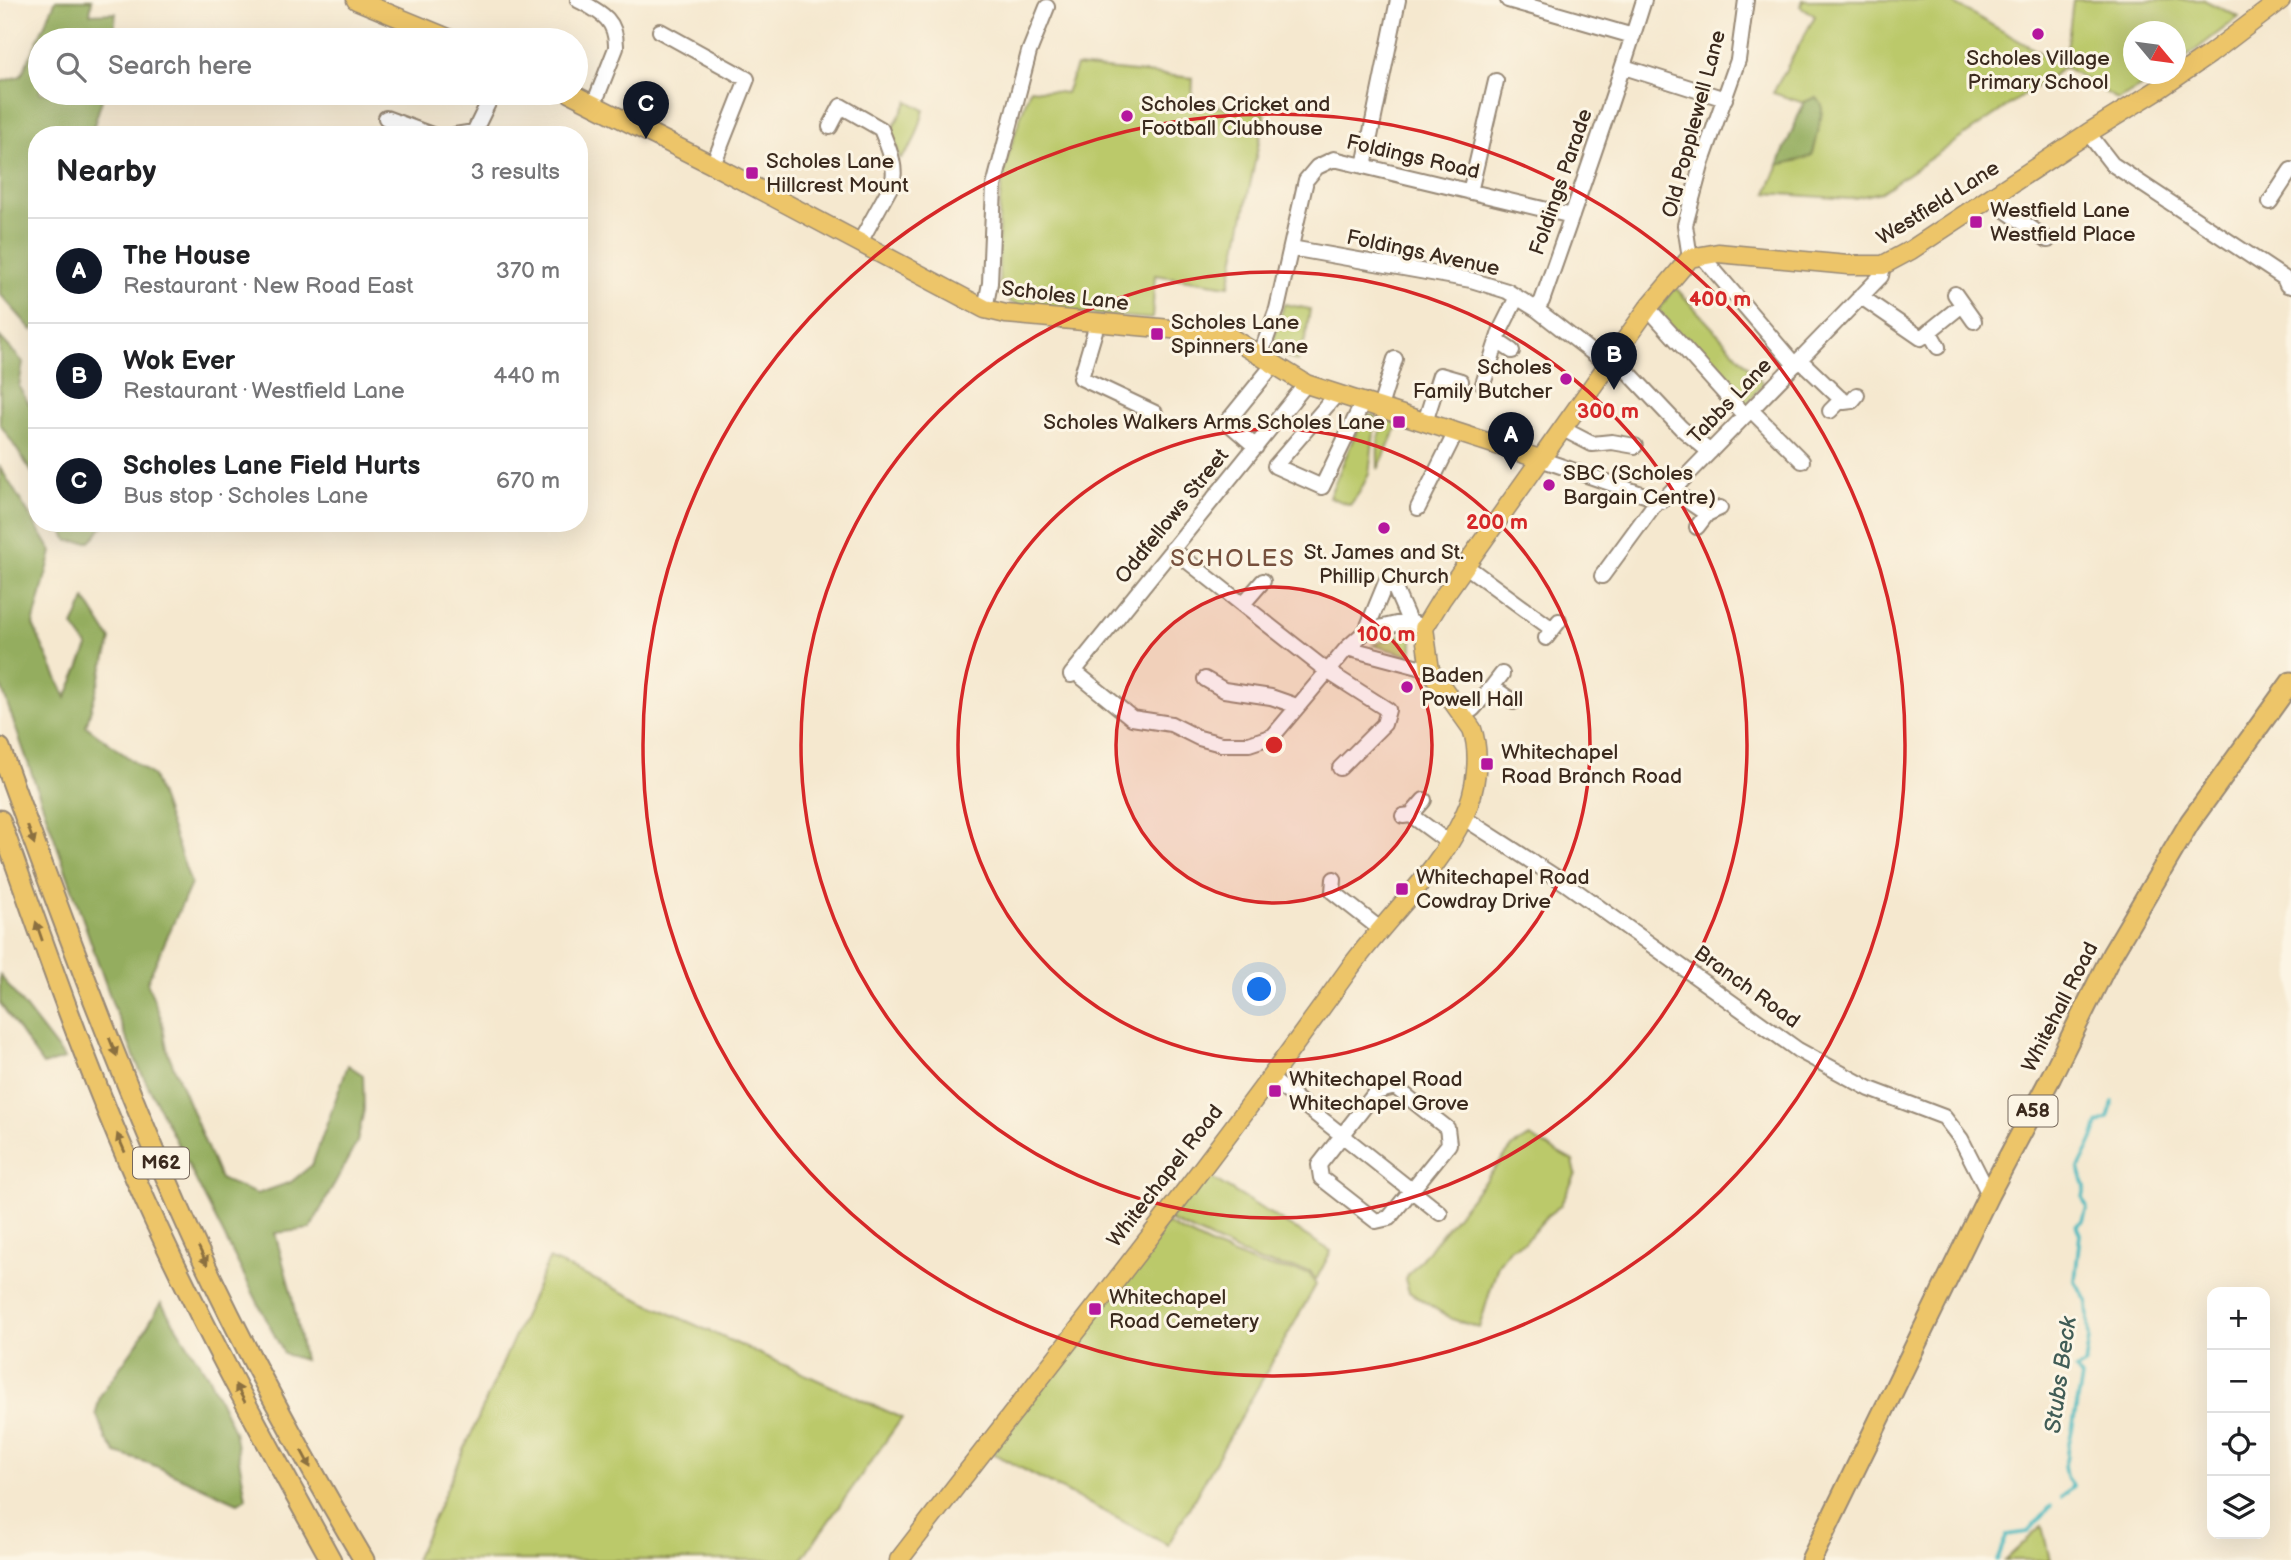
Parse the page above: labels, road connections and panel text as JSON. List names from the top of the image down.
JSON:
{
  "streets": {
    "highway": ["Whitehall Road", "A58", "M62"],
    "main road": ["Westfield Lane", "Scholes Lane", "Whitechapel Road"],
    "street": [
      "Old Popplewell Lane",
      "Foldings Road",
      "Foldings Parade",
      "Foldings Avenue",
      "Tabbs Lane",
      "Oddfellows Street",
      "Branch Road"
    ]
  },
  "crossings": [
    ["Old Popplewell Lane", "Westfield Lane"],
    ["Foldings Road", "Foldings Parade"],
    ["Foldings Road", "Foldings Avenue"],
    ["Foldings Road", "Scholes Lane"],
    ["Foldings Road", "Oddfellows Street"],
    ["Foldings Parade", "Foldings Avenue"],
    ["Westfield Lane", "Tabbs Lane"],
    ["Foldings Avenue", "Tabbs Lane"],
    ["Scholes Lane", "Oddfellows Street"],
    ["Branch Road", "Whitehall Road"],
    ["Branch Road", "Whitechapel Road"]
  ],
  "districts": ["SCHOLES"],
  "water": ["Stubs Beck"],
  "places": {
    "other": [
      "Scholes Village Primary School",
      "Scholes Cricket and Football Clubhouse",
      "Scholes Family Butcher",
      "SBC (Scholes Bargain Centre)",
      "St. James and St. Phillip Church",
      "Baden Powell Hall"
    ],
    "transit": [
      "Scholes Lane Hillcrest Mount",
      "Westfield Lane Westfield Place",
      "Scholes Lane Spinners Lane",
      "Scholes Walkers Arms Scholes Lane",
      "Whitechapel Road Branch Road",
      "Whitechapel Road Cowdray Drive",
      "Whitechapel Road Whitechapel Grove",
      "Whitechapel Road Cemetery"
    ]
  },
  "north": "bottom right",
  "page": {
    "search": "Search here",
    "pins": ["C", "B", "A"],
    "heading": ["Nearby", "3 results"],
    "list": [
      {
        "mark": "A",
        "name": "The House",
        "note": "Restaurant · New Road East",
        "value": "370 m"
      },
      {
        "mark": "B",
        "name": "Wok Ever",
        "note": "Restaurant · Westfield Lane",
        "value": "440 m"
      },
      {
        "mark": "C",
        "name": "Scholes Lane Field Hurts",
        "note": "Bus stop · Scholes Lane",
        "value": "670 m"
      }
    ],
    "map_buttons": ["+", "−"]
  },
  "rings": [
    "400 m",
    "300 m",
    "200 m",
    "100 m"
  ]
}
